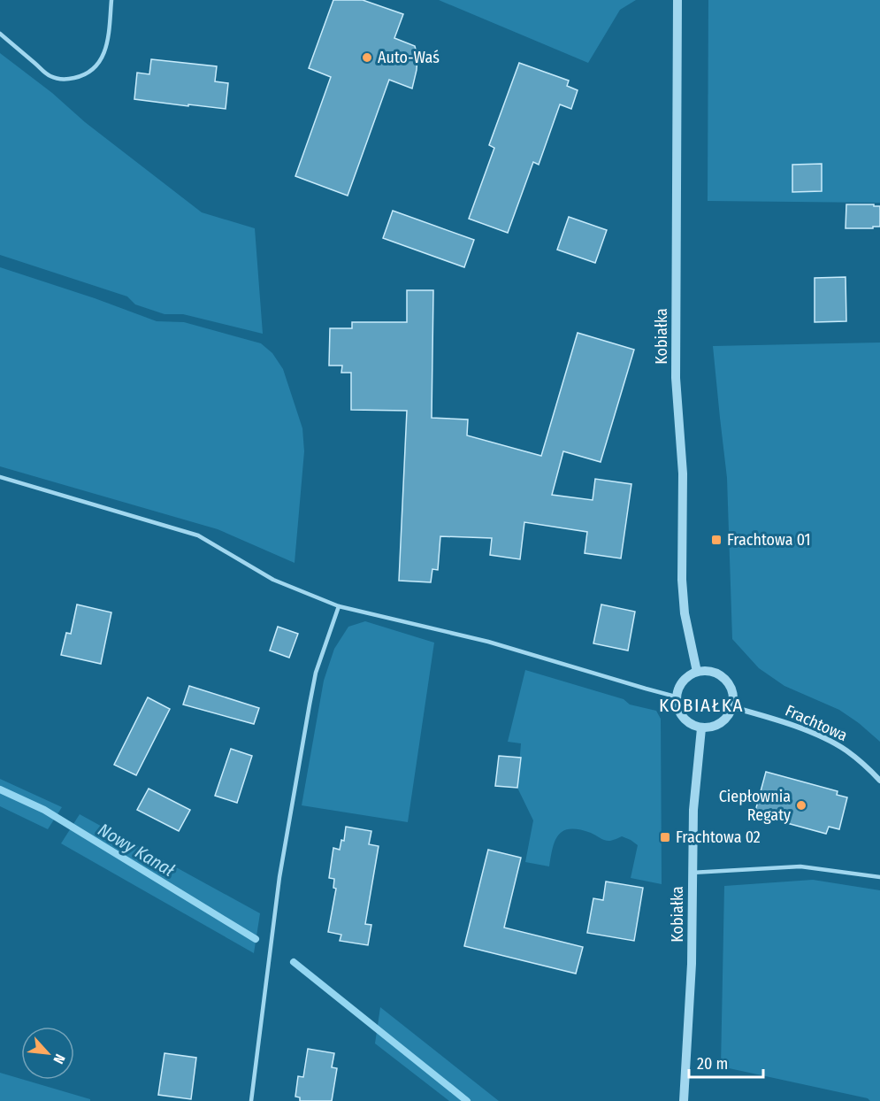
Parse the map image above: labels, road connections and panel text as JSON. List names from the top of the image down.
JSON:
{
  "streets": {
    "street": ["Kobiałka", "Frachtowa"]
  },
  "crossings": [
    ["Kobiałka", "Frachtowa"]
  ],
  "districts": ["KOBIAŁKA"],
  "water": ["Nowy Kanał"],
  "places": {
    "other": ["Auto-Waś", "Ciepłownia Regaty"],
    "transit": ["Frachtowa 01", "Frachtowa 02"]
  },
  "scale_bar": "20 m",
  "north": "bottom right"
}
